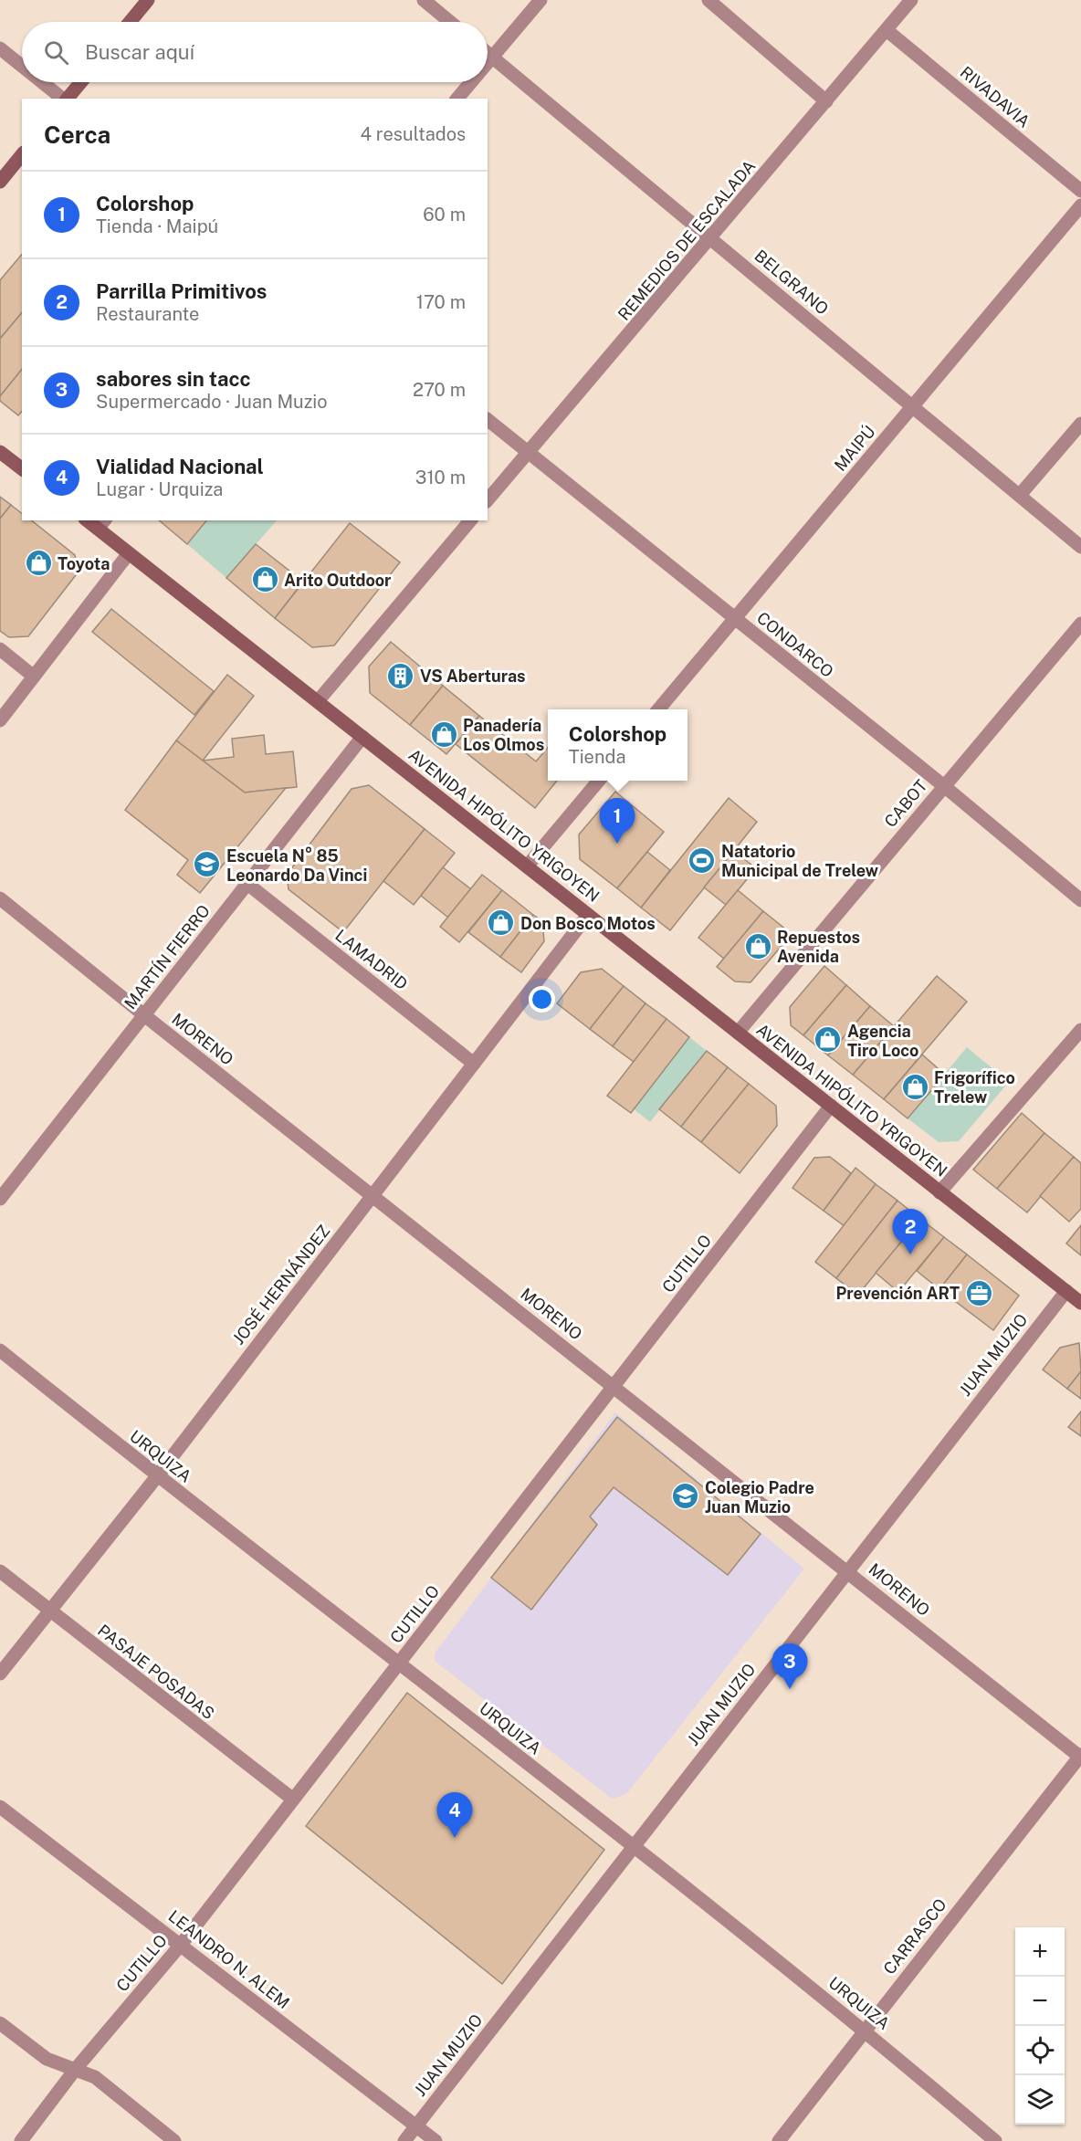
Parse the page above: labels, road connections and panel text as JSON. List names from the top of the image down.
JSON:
{
  "streets": {
    "main road": ["AVENIDA HIPÓLITO YRIGOYEN"],
    "street": [
      "RIVADAVIA",
      "REMEDIOS DE ESCALADA",
      "BELGRANO",
      "MAIPÚ",
      "CONDARCO",
      "CABOT",
      "MARTÍN FIERRO",
      "LAMADRID",
      "MORENO",
      "CUTILLO",
      "JOSÉ HERNÁNDEZ",
      "JUAN MUZIO",
      "URQUIZA",
      "PASAJE POSADAS",
      "CARRASCO",
      "LEANDRO N. ALEM"
    ]
  },
  "crossings": [
    ["RIVADAVIA", "REMEDIOS DE ESCALADA"],
    ["REMEDIOS DE ESCALADA", "BELGRANO"],
    ["REMEDIOS DE ESCALADA", "CONDARCO"],
    ["BELGRANO", "MAIPÚ"],
    ["MAIPÚ", "CONDARCO"],
    ["CONDARCO", "CABOT"],
    ["CABOT", "AVENIDA HIPÓLITO YRIGOYEN"],
    ["AVENIDA HIPÓLITO YRIGOYEN", "MARTÍN FIERRO"],
    ["AVENIDA HIPÓLITO YRIGOYEN", "CUTILLO"],
    ["AVENIDA HIPÓLITO YRIGOYEN", "JOSÉ HERNÁNDEZ"],
    ["AVENIDA HIPÓLITO YRIGOYEN", "JUAN MUZIO"],
    ["MARTÍN FIERRO", "LAMADRID"],
    ["MARTÍN FIERRO", "MORENO"],
    ["LAMADRID", "JOSÉ HERNÁNDEZ"],
    ["MORENO", "CUTILLO"],
    ["MORENO", "JOSÉ HERNÁNDEZ"],
    ["MORENO", "JUAN MUZIO"],
    ["MORENO", "CARRASCO"],
    ["CUTILLO", "URQUIZA"],
    ["CUTILLO", "PASAJE POSADAS"],
    ["CUTILLO", "LEANDRO N. ALEM"],
    ["JOSÉ HERNÁNDEZ", "URQUIZA"],
    ["JOSÉ HERNÁNDEZ", "PASAJE POSADAS"],
    ["JUAN MUZIO", "URQUIZA"],
    ["JUAN MUZIO", "LEANDRO N. ALEM"],
    ["URQUIZA", "CARRASCO"]
  ],
  "places": {
    "shop": [
      "Toyota",
      "Arito Outdoor",
      "Panadería Los Olmos",
      "Don Bosco Motos",
      "Repuestos Avenida",
      "Agencia Tiro Loco",
      "Frigorífico Trelew"
    ],
    "building": ["VS Aberturas"],
    "sports": ["Natatorio Municipal de Trelew"],
    "school or university": ["Escuela N° 85 Leonardo Da Vinci", "Colegio Padre Juan Muzio"],
    "office": ["Prevención ART"]
  },
  "page": {
    "search": "Buscar aquí",
    "heading": ["Cerca", "4 resultados"],
    "list": [
      {
        "mark": "1",
        "name": "Colorshop",
        "note": "Tienda · Maipú",
        "value": "60 m"
      },
      {
        "mark": "2",
        "name": "Parrilla Primitivos",
        "note": "Restaurante",
        "value": "170 m"
      },
      {
        "mark": "3",
        "name": "sabores sin tacc",
        "note": "Supermercado · Juan Muzio",
        "value": "270 m"
      },
      {
        "mark": "4",
        "name": "Vialidad Nacional",
        "note": "Lugar · Urquiza",
        "value": "310 m"
      }
    ],
    "popup": ["Colorshop", "Tienda"],
    "pins": [
      "1",
      "2",
      "3",
      "4"
    ],
    "map_buttons": ["+", "−"]
  }
}
